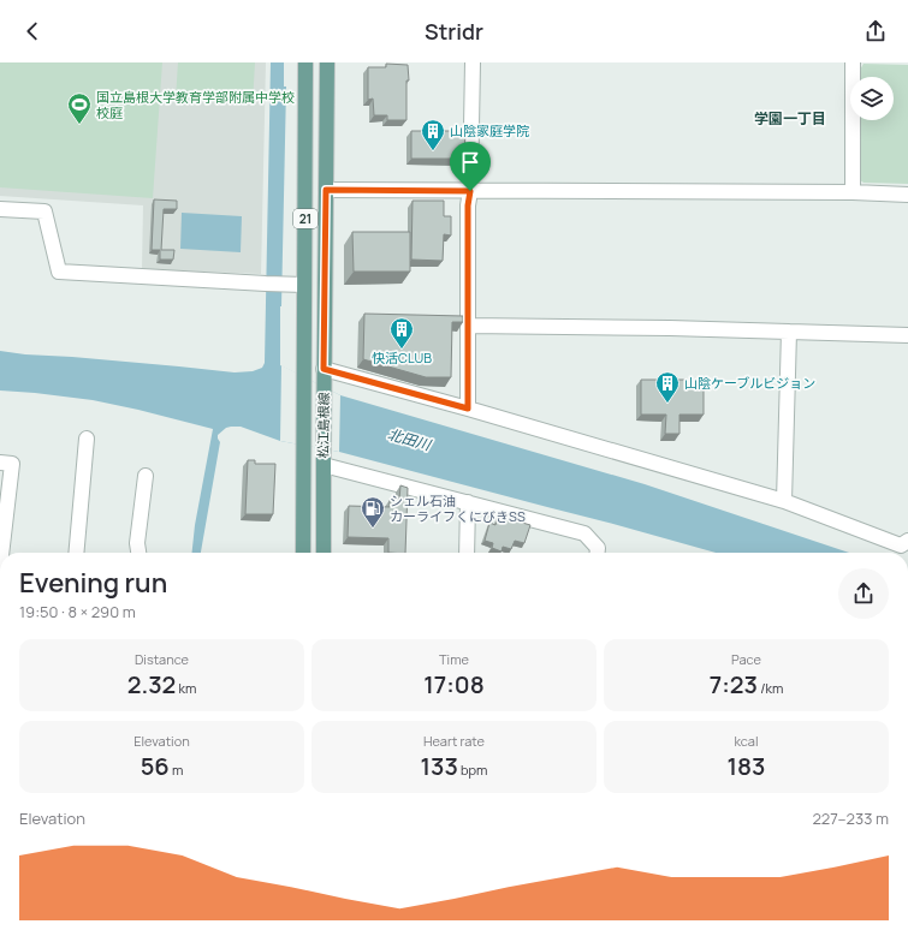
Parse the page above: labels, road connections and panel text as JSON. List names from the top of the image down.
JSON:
{
  "streets": {
    "main road": ["21", "松江島根線"]
  },
  "districts": ["学園一丁目"],
  "water": ["北田川"],
  "places": {
    "sports": ["国立島根大学教育学部附属中学校 校庭"],
    "building": ["山陰家庭学院", "快活CLUB", "山陰ケーブルビジョン"],
    "fuel station": ["シェル石油 カーライフくにびきSS"]
  },
  "page": {
    "header": "Stridr",
    "heading": ["Evening run", "19:50 · 8 × 290 m"],
    "stats": [
      ["Distance", "2.32 km"],
      ["Time", "17:08"],
      ["Pace", "7:23 /km"],
      ["Elevation", "56 m"],
      ["Heart rate", "133 bpm"],
      ["kcal", "183"]
    ],
    "chart": ["Elevation", "227–233 m"]
  }
}
